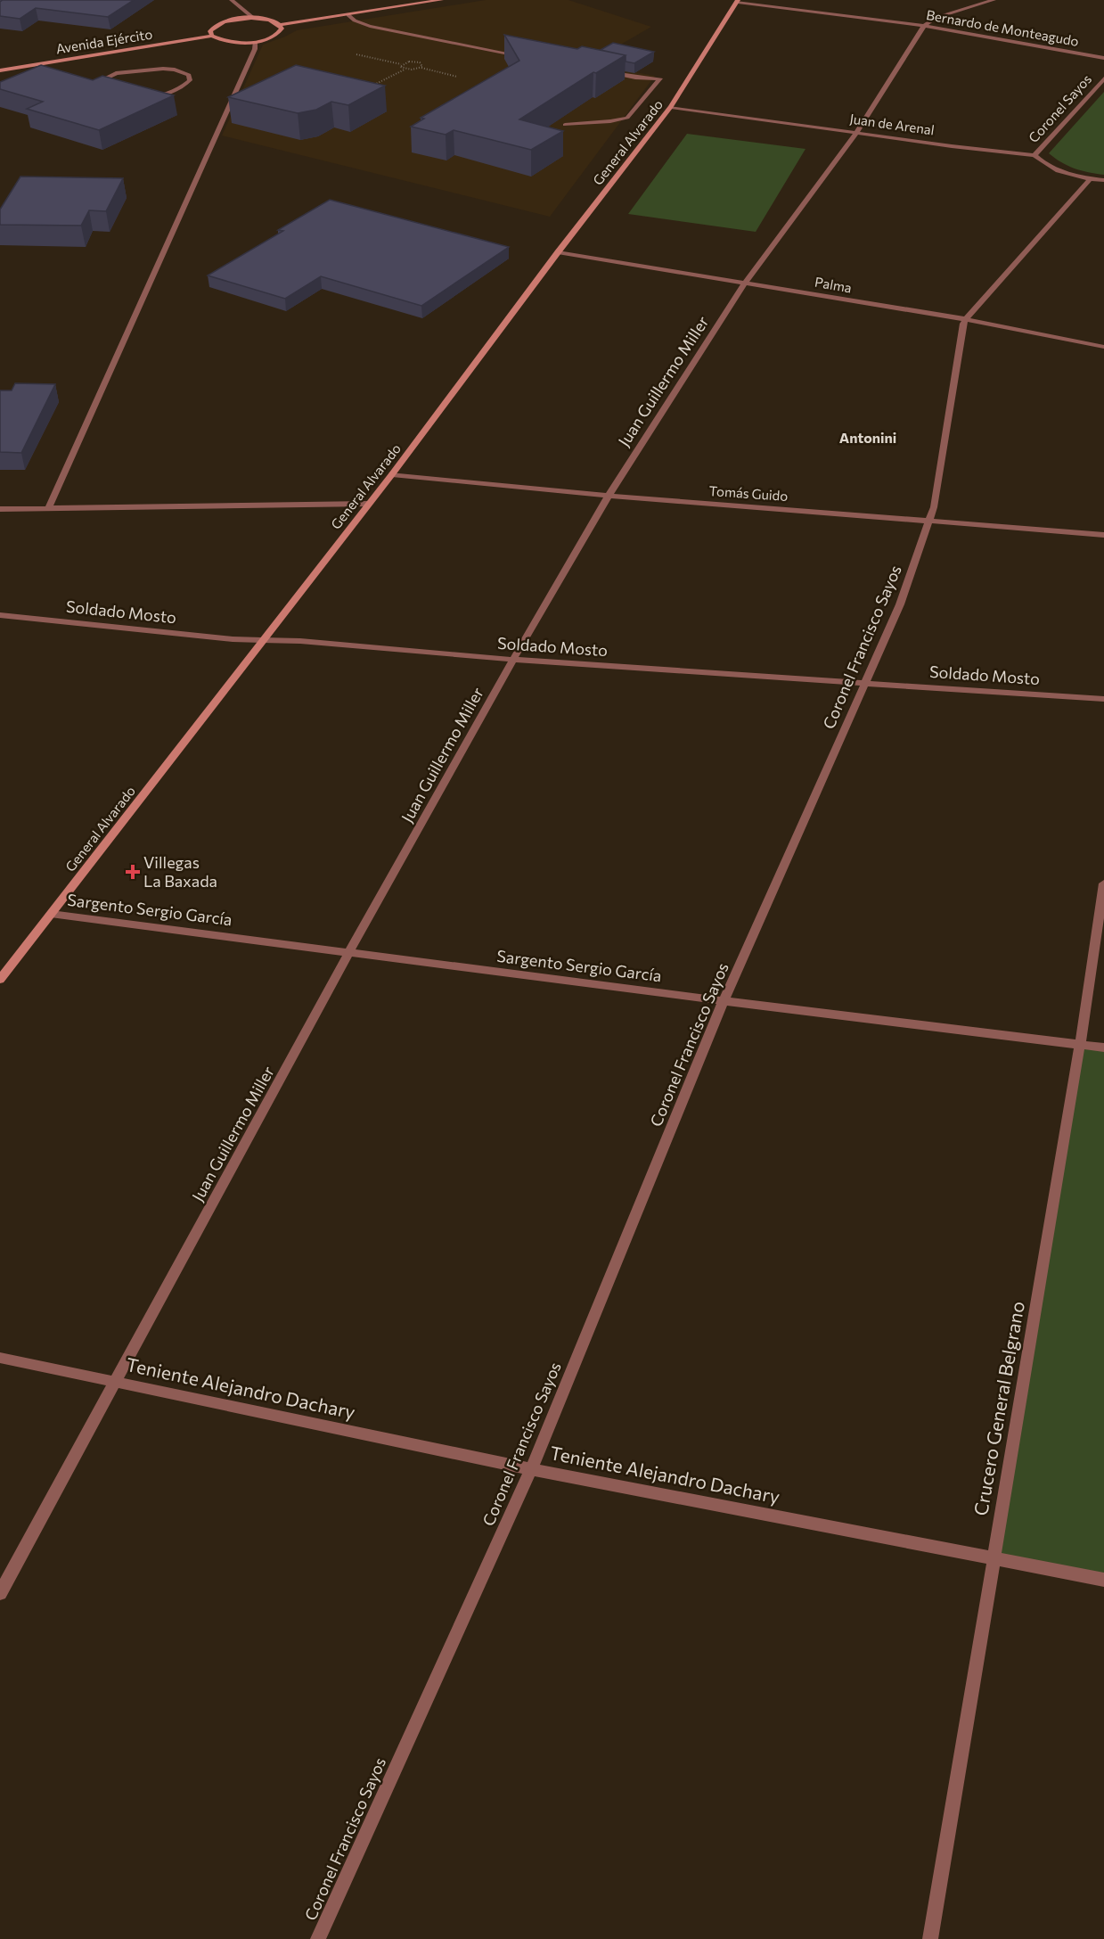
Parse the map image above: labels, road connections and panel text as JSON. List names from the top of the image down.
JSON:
{
  "streets": {
    "street": [
      "Bernardo de Monteagudo",
      "Avenida Ejército",
      "Coronel Sayos",
      "Juan de Arenal",
      "General Alvarado",
      "Palma",
      "Juan Guillermo Miller",
      "Tomás Guido",
      "Soldado Mosto",
      "Coronel Francisco Sayos",
      "Sargento Sergio García",
      "Teniente Alejandro Dachary",
      "Crucero General Belgrano"
    ]
  },
  "crossings": [
    ["Bernardo de Monteagudo", "General Alvarado"],
    ["Bernardo de Monteagudo", "Juan Guillermo Miller"],
    ["Coronel Sayos", "Juan de Arenal"],
    ["Juan de Arenal", "General Alvarado"],
    ["Juan de Arenal", "Juan Guillermo Miller"],
    ["General Alvarado", "Palma"],
    ["General Alvarado", "Tomás Guido"],
    ["General Alvarado", "Soldado Mosto"],
    ["General Alvarado", "Sargento Sergio García"],
    ["Palma", "Juan Guillermo Miller"],
    ["Palma", "Coronel Francisco Sayos"],
    ["Juan Guillermo Miller", "Tomás Guido"],
    ["Juan Guillermo Miller", "Soldado Mosto"],
    ["Juan Guillermo Miller", "Sargento Sergio García"],
    ["Juan Guillermo Miller", "Teniente Alejandro Dachary"],
    ["Tomás Guido", "Coronel Francisco Sayos"],
    ["Soldado Mosto", "Coronel Francisco Sayos"],
    ["Coronel Francisco Sayos", "Sargento Sergio García"],
    ["Coronel Francisco Sayos", "Teniente Alejandro Dachary"],
    ["Sargento Sergio García", "Crucero General Belgrano"],
    ["Teniente Alejandro Dachary", "Crucero General Belgrano"]
  ],
  "districts": ["Antonini"],
  "places": {
    "health": ["Villegas La Baxada"]
  }
}
